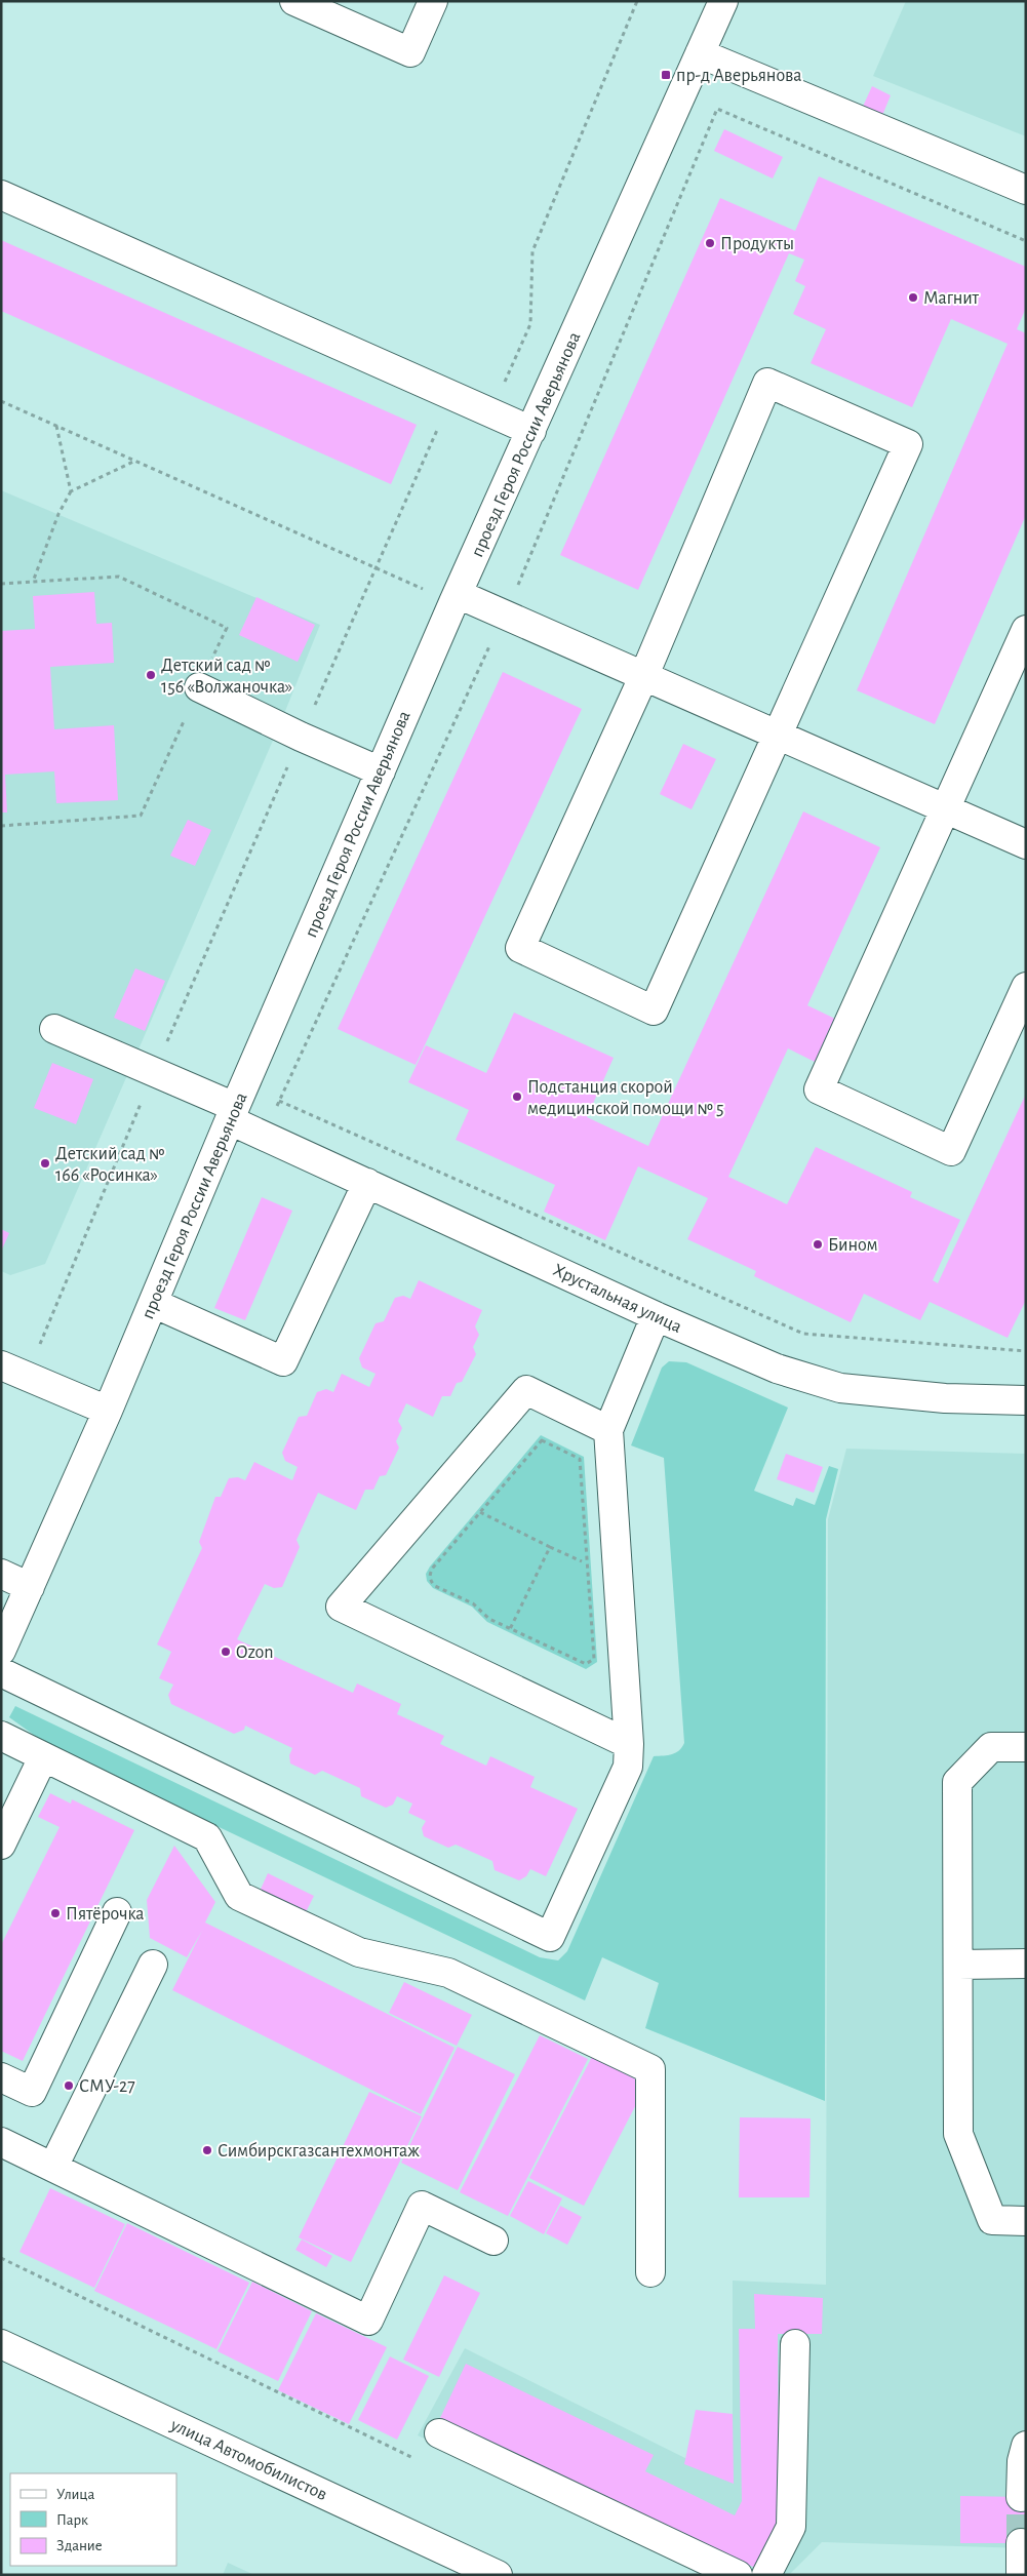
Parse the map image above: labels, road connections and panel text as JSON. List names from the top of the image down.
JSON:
{
  "streets": {
    "street": ["проезд Героя России Аверьянова", "Хрустальная улица", "улица Автомобилистов"]
  },
  "crossings": [
    ["проезд Героя России Аверьянова", "Хрустальная улица"]
  ],
  "places": {
    "transit": ["пр-д Аверьянова"],
    "other": [
      "Продукты",
      "Магнит",
      "Детский сад № 156 «Волжаночка»",
      "Подстанция скорой медицинской помощи № 5",
      "Детский сад № 166 «Росинка»",
      "Бином",
      "Ozon",
      "Пятёрочка",
      "СМУ-27",
      "Симбирскгазсантехмонтаж"
    ]
  },
  "legend": ["Улица", "Парк", "Здание"]
}
